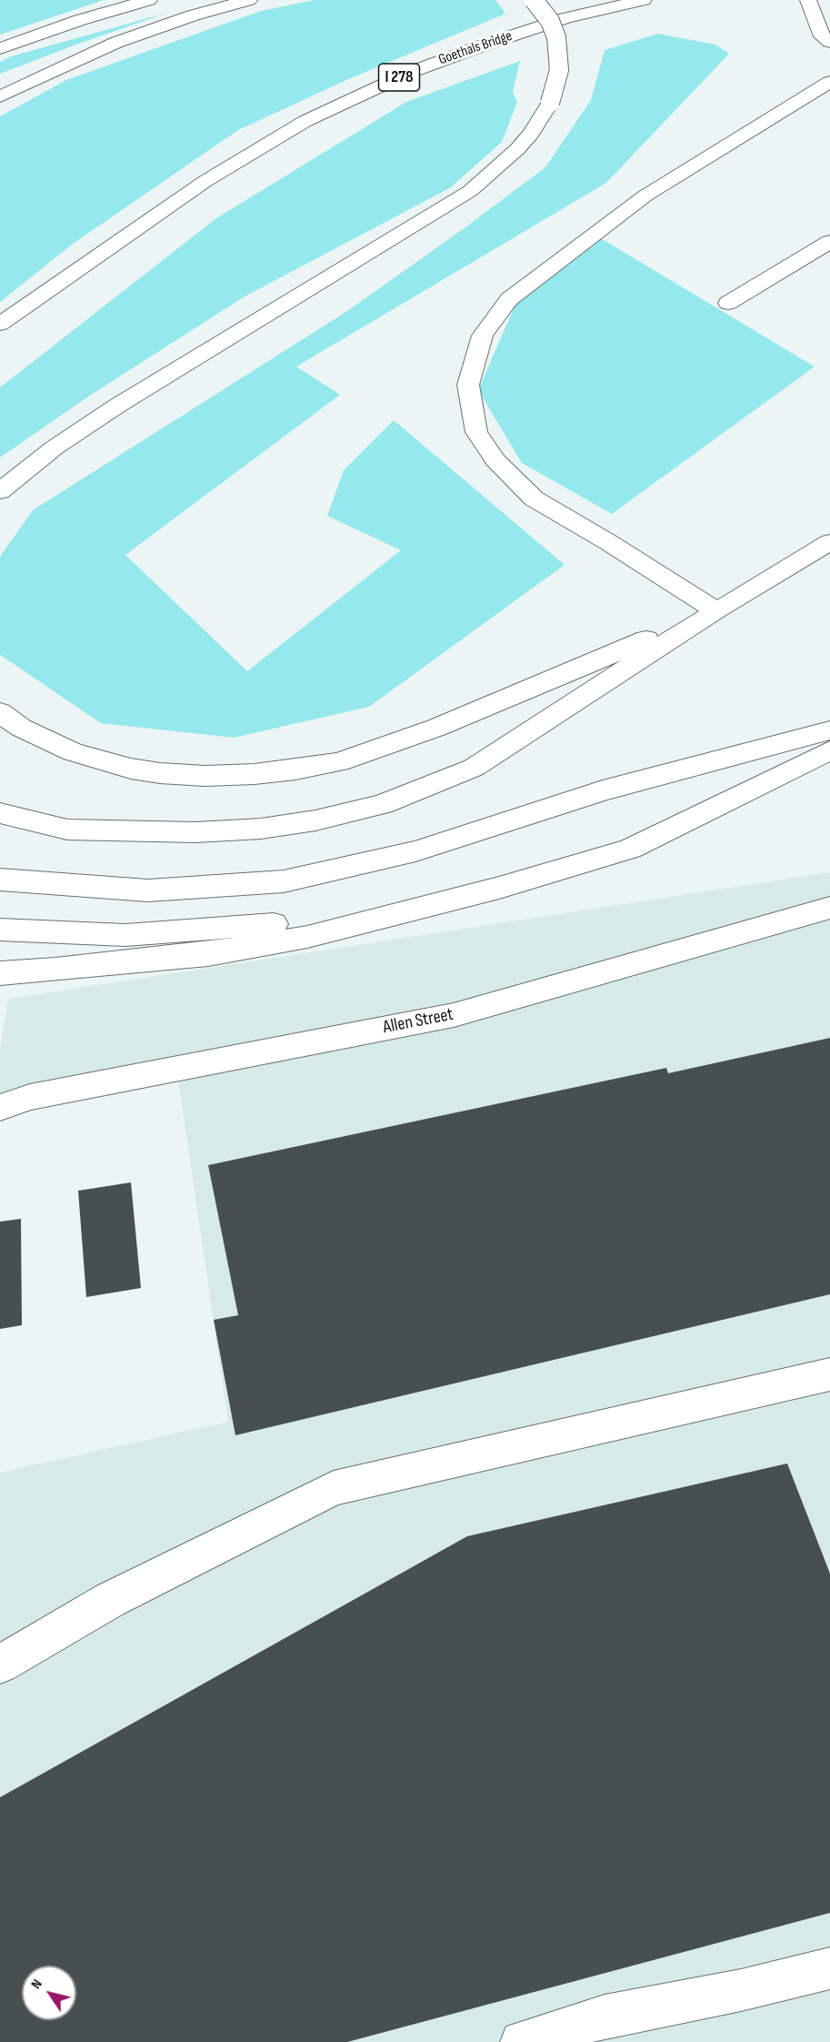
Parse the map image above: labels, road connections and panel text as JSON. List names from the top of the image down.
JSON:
{
  "streets": {
    "main road": ["Goethals Bridge", "I 278", "Allen Street"]
  },
  "north": "top left"
}
